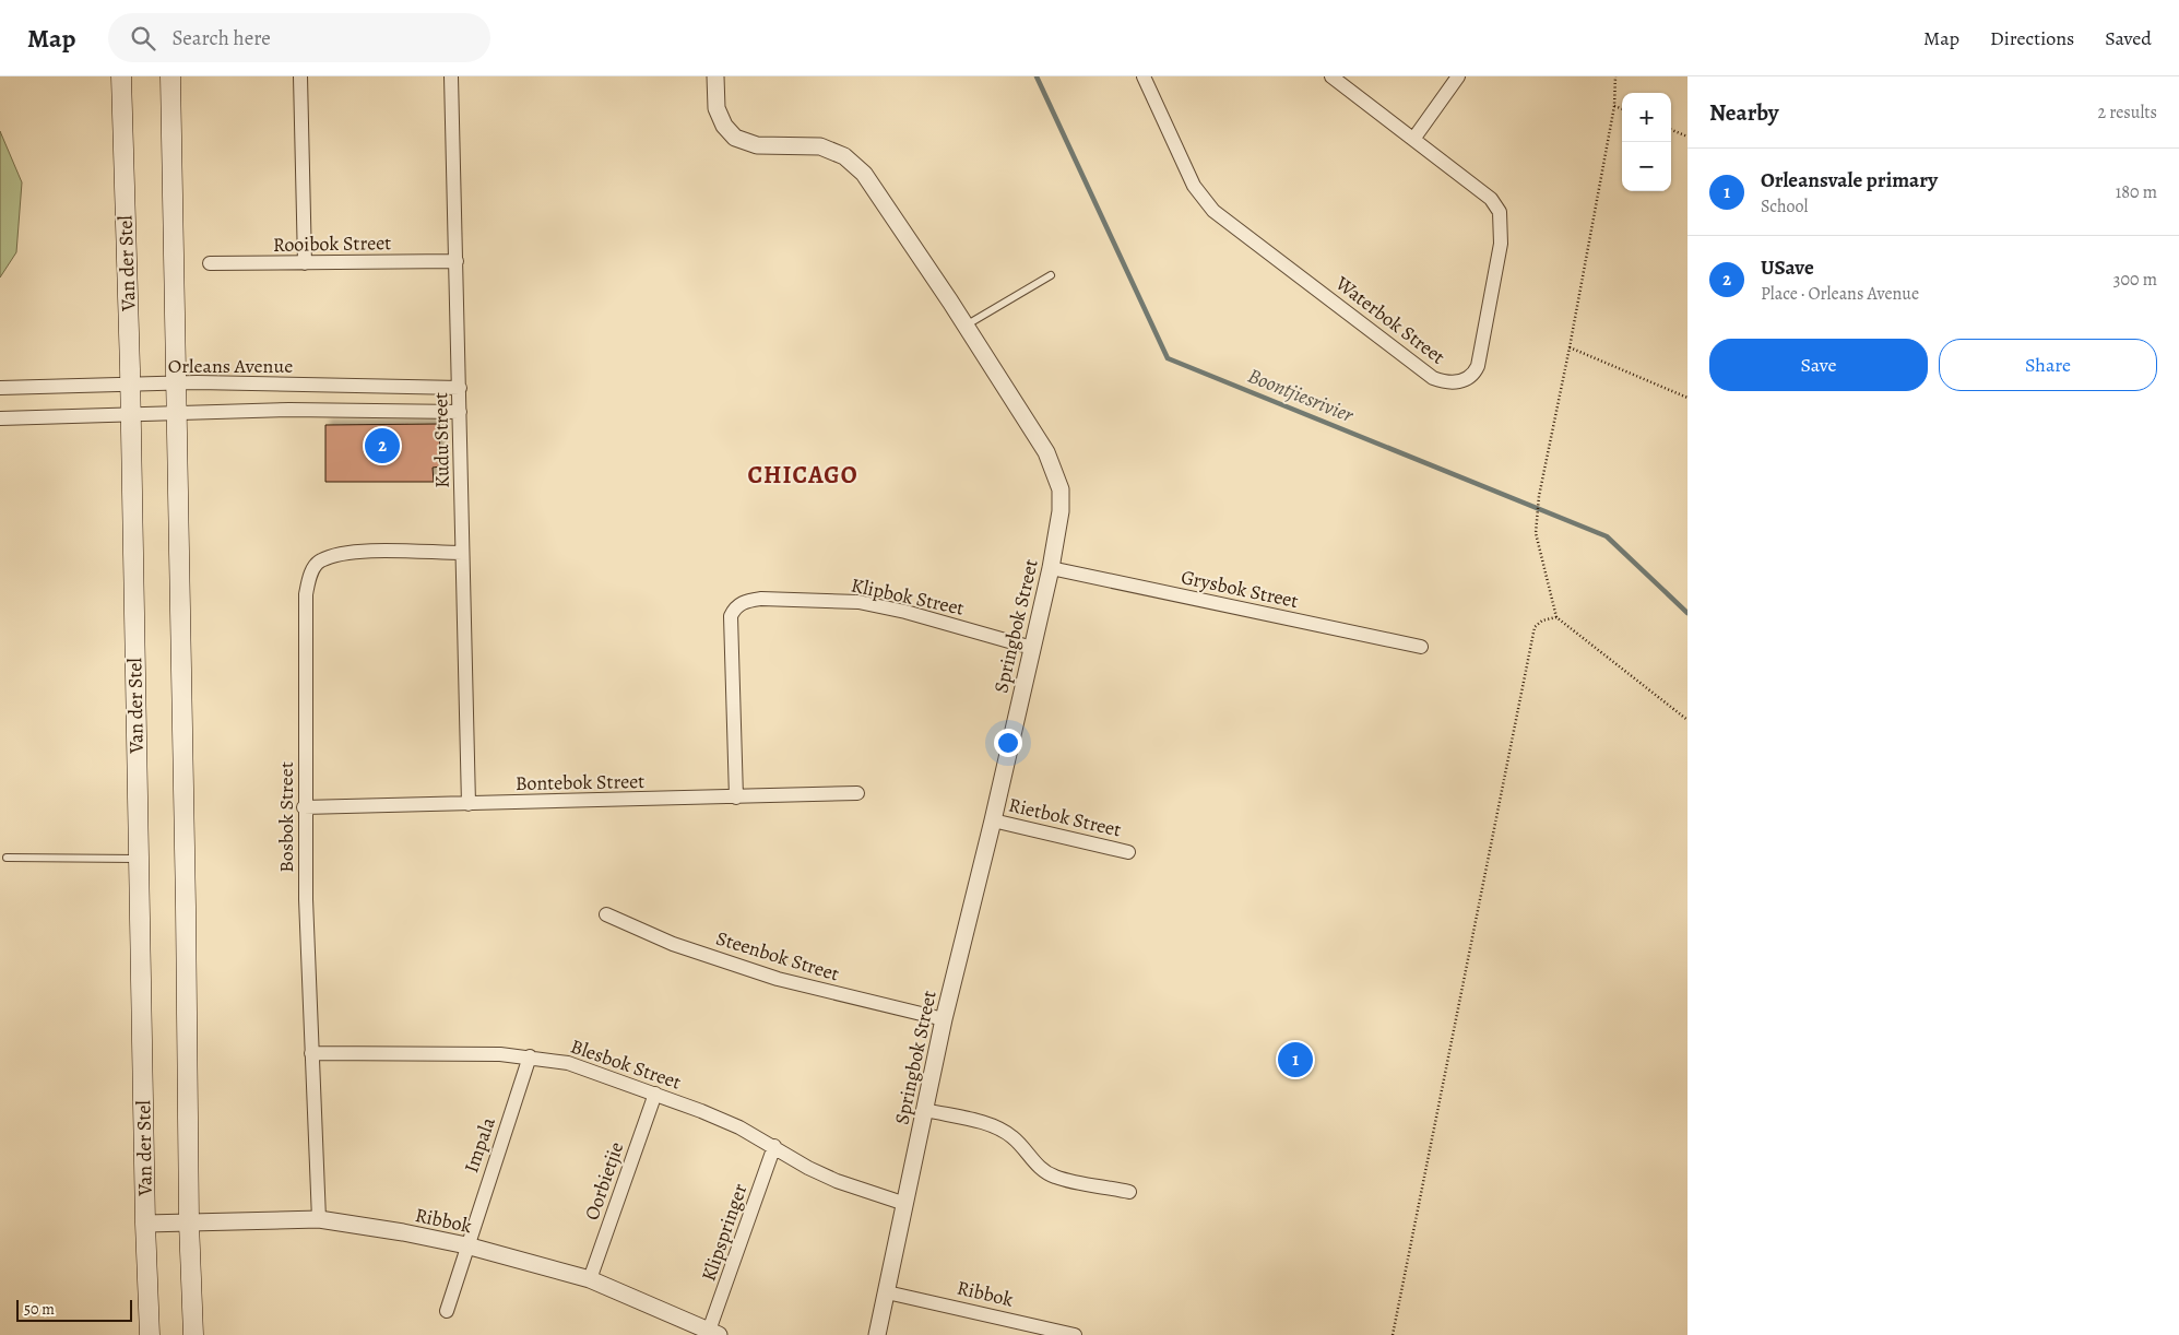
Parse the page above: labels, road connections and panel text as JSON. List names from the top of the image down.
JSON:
{
  "streets": {
    "main road": ["Van der Stel"],
    "street": [
      "Rooibok Street",
      "Waterbok Street",
      "Orleans Avenue",
      "Kudu Street",
      "Grysbok Street",
      "Klipbok Street",
      "Springbok Street",
      "Bontebok Street",
      "Bosbok Street",
      "Rietbok Street",
      "Steenbok Street",
      "Blesbok Street",
      "Impala",
      "Oorbietjie",
      "Ribbok",
      "Klipspringer"
    ]
  },
  "crossings": [
    ["Rooibok Street", "Kudu Street"],
    ["Van der Stel", "Orleans Avenue"],
    ["Van der Stel", "Ribbok"],
    ["Orleans Avenue", "Kudu Street"],
    ["Kudu Street", "Bontebok Street"],
    ["Kudu Street", "Bosbok Street"],
    ["Grysbok Street", "Springbok Street"],
    ["Klipbok Street", "Springbok Street"],
    ["Klipbok Street", "Bontebok Street"],
    ["Springbok Street", "Rietbok Street"],
    ["Springbok Street", "Steenbok Street"],
    ["Springbok Street", "Blesbok Street"],
    ["Springbok Street", "Ribbok"],
    ["Bontebok Street", "Bosbok Street"],
    ["Bosbok Street", "Blesbok Street"],
    ["Bosbok Street", "Ribbok"],
    ["Blesbok Street", "Impala"],
    ["Blesbok Street", "Oorbietjie"],
    ["Blesbok Street", "Klipspringer"],
    ["Impala", "Ribbok"],
    ["Oorbietjie", "Ribbok"],
    ["Ribbok", "Klipspringer"]
  ],
  "districts": ["CHICAGO"],
  "water": ["Boontjiesrivier"],
  "scale_bar": "50 m",
  "page": {
    "header": "Map",
    "search": "Search here",
    "nav": ["Map", "Directions", "Saved"],
    "heading": ["Nearby", "2 results"],
    "map_buttons": ["+", "−"],
    "list": [
      {
        "mark": "1",
        "name": "Orleansvale primary",
        "note": "School",
        "value": "180 m"
      },
      {
        "mark": "2",
        "name": "USave",
        "note": "Place · Orleans Avenue",
        "value": "300 m"
      }
    ],
    "buttons": ["Save", "Share"],
    "pins": ["2", "1"],
    "scale": "50 m"
  }
}
